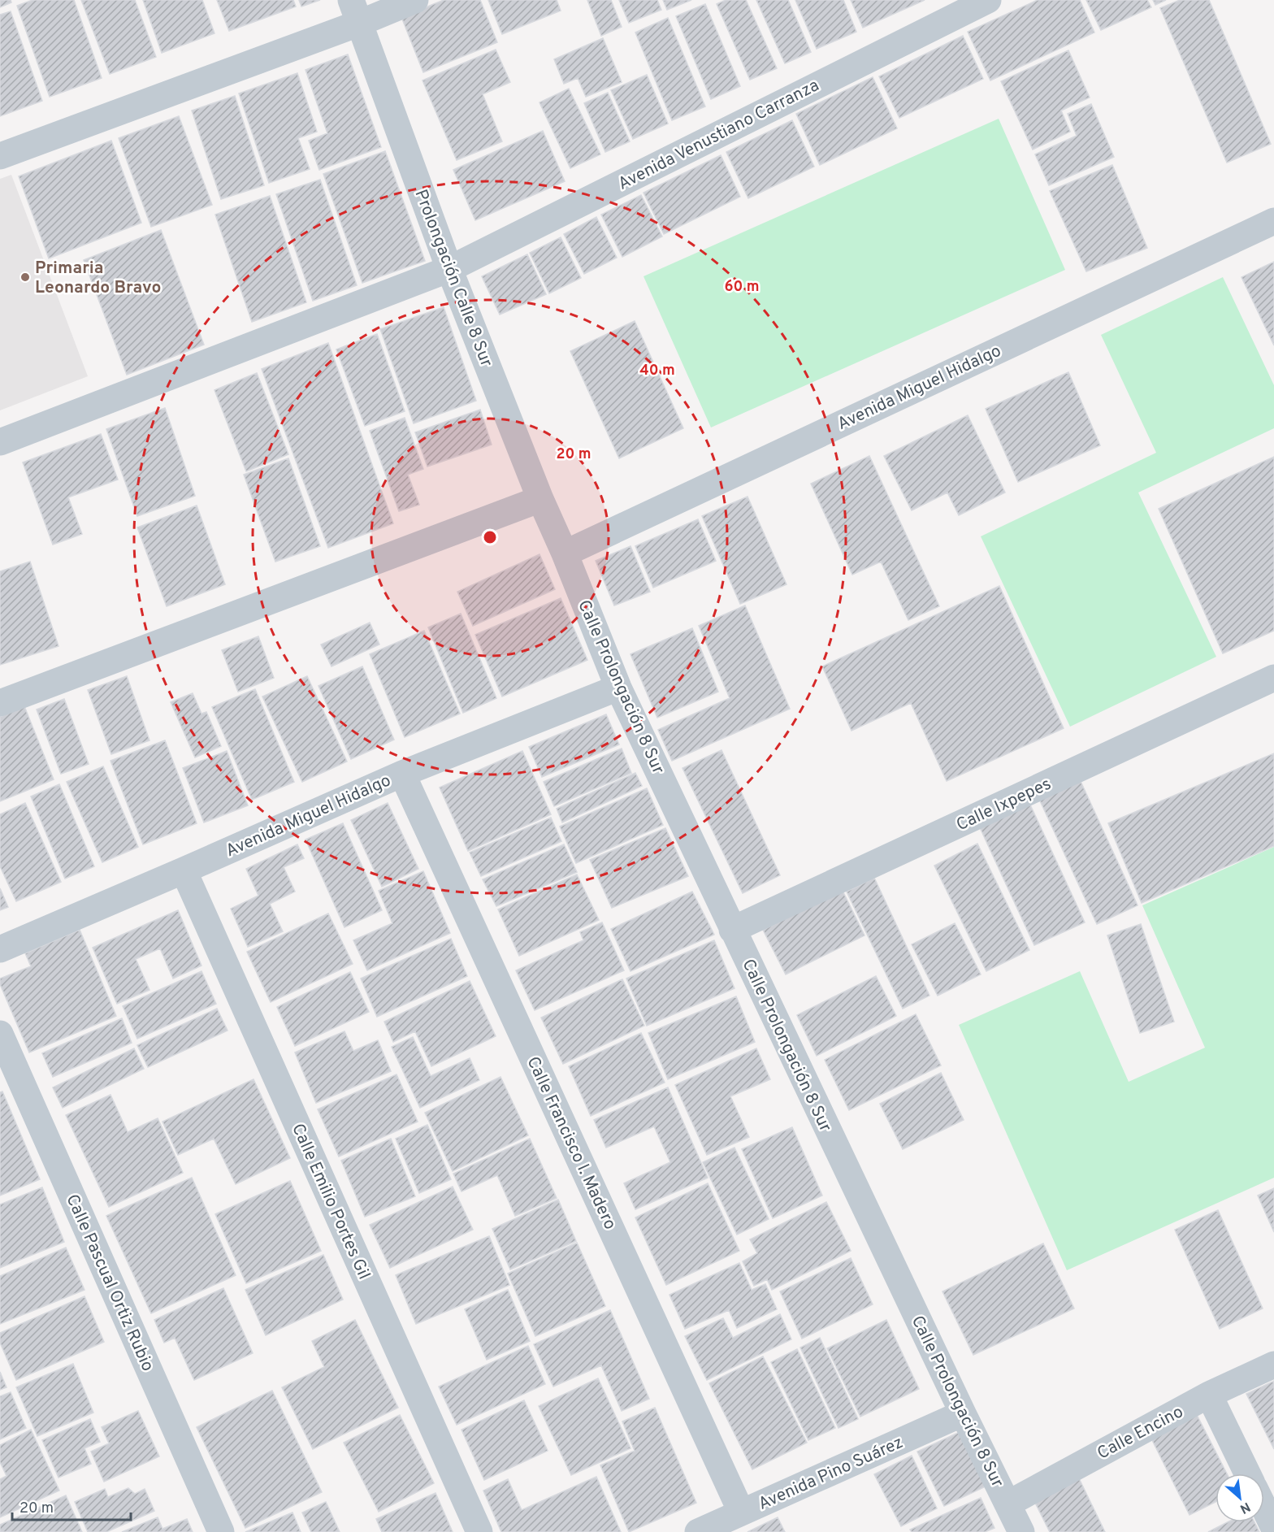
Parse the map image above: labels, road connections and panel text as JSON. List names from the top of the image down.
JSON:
{
  "streets": {
    "street": [
      "Avenida Venustiano Carranza",
      "Prolongación Calle 8 Sur",
      "Avenida Miguel Hidalgo",
      "Calle Prolongación 8 Sur",
      "Calle Ixpepes",
      "Calle Francisco I. Madero",
      "Calle Emilio Portes Gil",
      "Calle Pascual Ortiz Rubio",
      "Calle Encino",
      "Avenida Pino Suárez"
    ]
  },
  "crossings": [
    ["Avenida Venustiano Carranza", "Prolongación Calle 8 Sur"],
    ["Prolongación Calle 8 Sur", "Avenida Miguel Hidalgo"],
    ["Prolongación Calle 8 Sur", "Calle Prolongación 8 Sur"],
    ["Avenida Miguel Hidalgo", "Calle Prolongación 8 Sur"],
    ["Avenida Miguel Hidalgo", "Calle Francisco I. Madero"],
    ["Avenida Miguel Hidalgo", "Calle Emilio Portes Gil"],
    ["Calle Prolongación 8 Sur", "Calle Ixpepes"],
    ["Calle Prolongación 8 Sur", "Calle Encino"],
    ["Calle Prolongación 8 Sur", "Avenida Pino Suárez"],
    ["Calle Francisco I. Madero", "Avenida Pino Suárez"]
  ],
  "places": ["Primaria Leonardo Bravo"],
  "scale_bar": "20 m",
  "north": "bottom right",
  "rings": ["60 m", "40 m", "20 m"]
}
